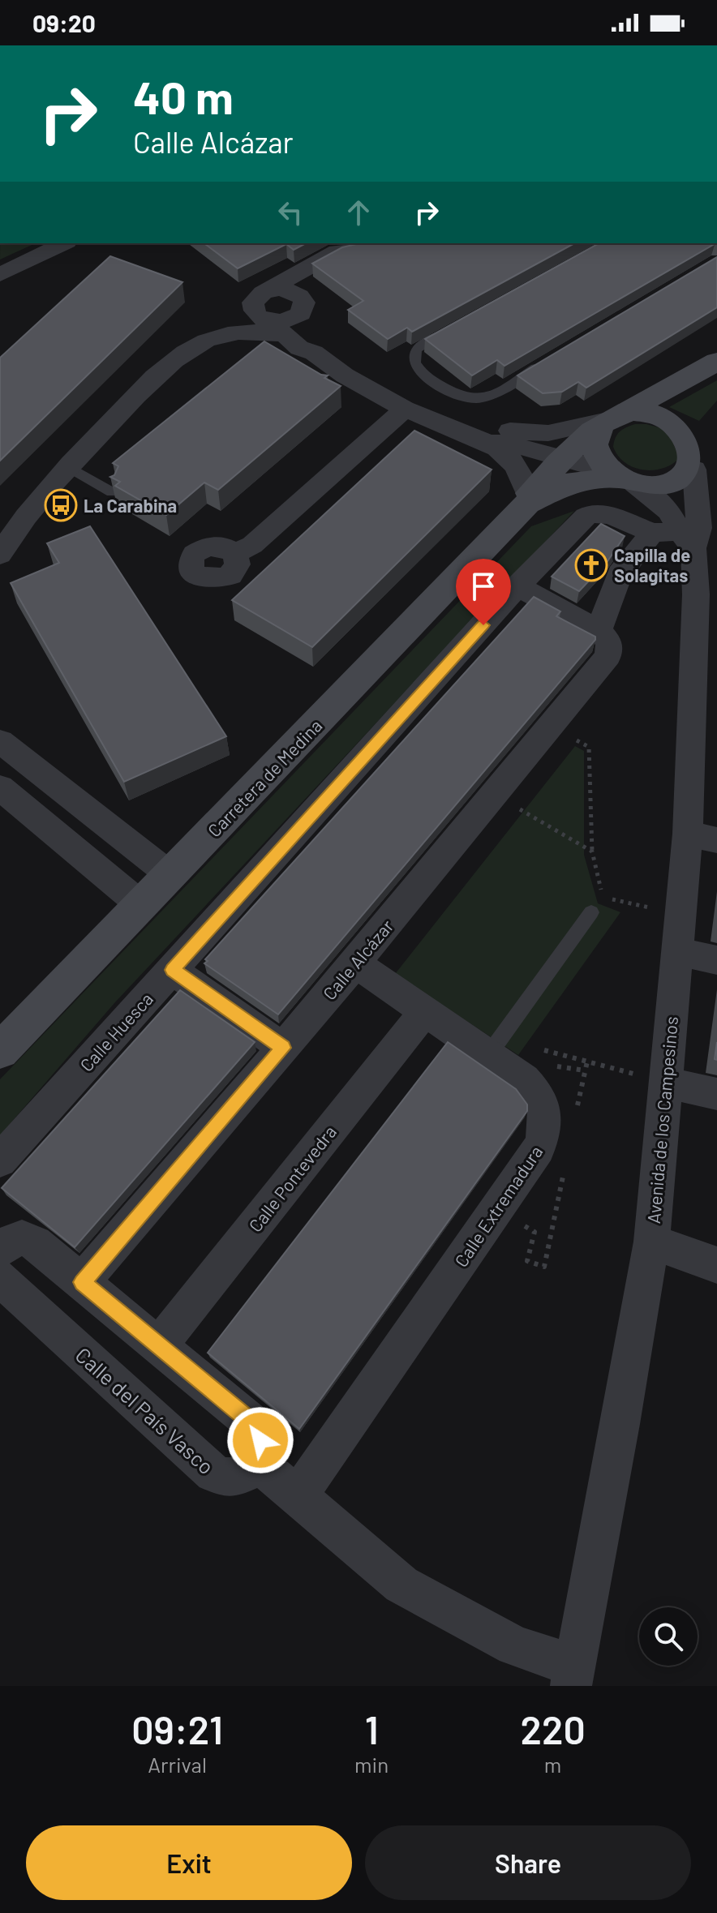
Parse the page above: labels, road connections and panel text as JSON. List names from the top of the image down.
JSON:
{
  "streets": {
    "main road": ["Carretera de Medina"],
    "street": [
      "Calle Alcázar",
      "Calle Huesca",
      "Avenida de los Campesinos",
      "Calle Pontevedra",
      "Calle Extremadura",
      "Calle del País Vasco"
    ]
  },
  "crossings": [
    ["Carretera de Medina", "Avenida de los Campesinos"],
    ["Calle Alcázar", "Calle Extremadura"],
    ["Calle Huesca", "Avenida de los Campesinos"],
    ["Calle Pontevedra", "Calle Extremadura"]
  ],
  "places": {
    "bus stop": ["La Carabina"],
    "church": ["Capilla de Solagitas"]
  },
  "page": {
    "status": "09:20",
    "turn": ["40 m", "Calle Alcázar"],
    "eta": [
      "09:21",
      "Arrival",
      "1",
      "min",
      "220",
      "m"
    ],
    "buttons": ["Exit", "Share"]
  }
}
